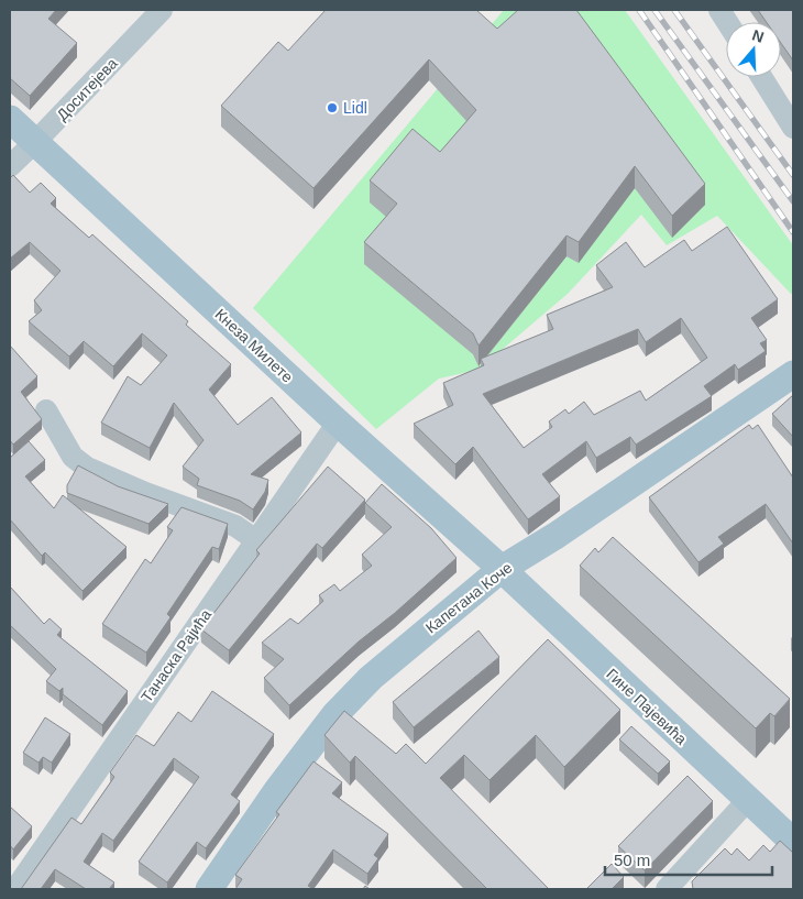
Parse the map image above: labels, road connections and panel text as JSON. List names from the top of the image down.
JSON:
{
  "streets": {
    "main road": ["Кнеза Милете", "Капетана Коче", "Гине Пајевића"],
    "street": ["Доситејева", "Танаска Рајића"]
  },
  "crossings": [
    ["Доситејева", "Кнеза Милете"],
    ["Кнеза Милете", "Капетана Коче"],
    ["Кнеза Милете", "Танаска Рајића"],
    ["Кнеза Милете", "Гине Пајевића"],
    ["Капетана Коче", "Гине Пајевића"]
  ],
  "places": ["Lidl"],
  "scale_bar": "50 m",
  "north": "top"
}
